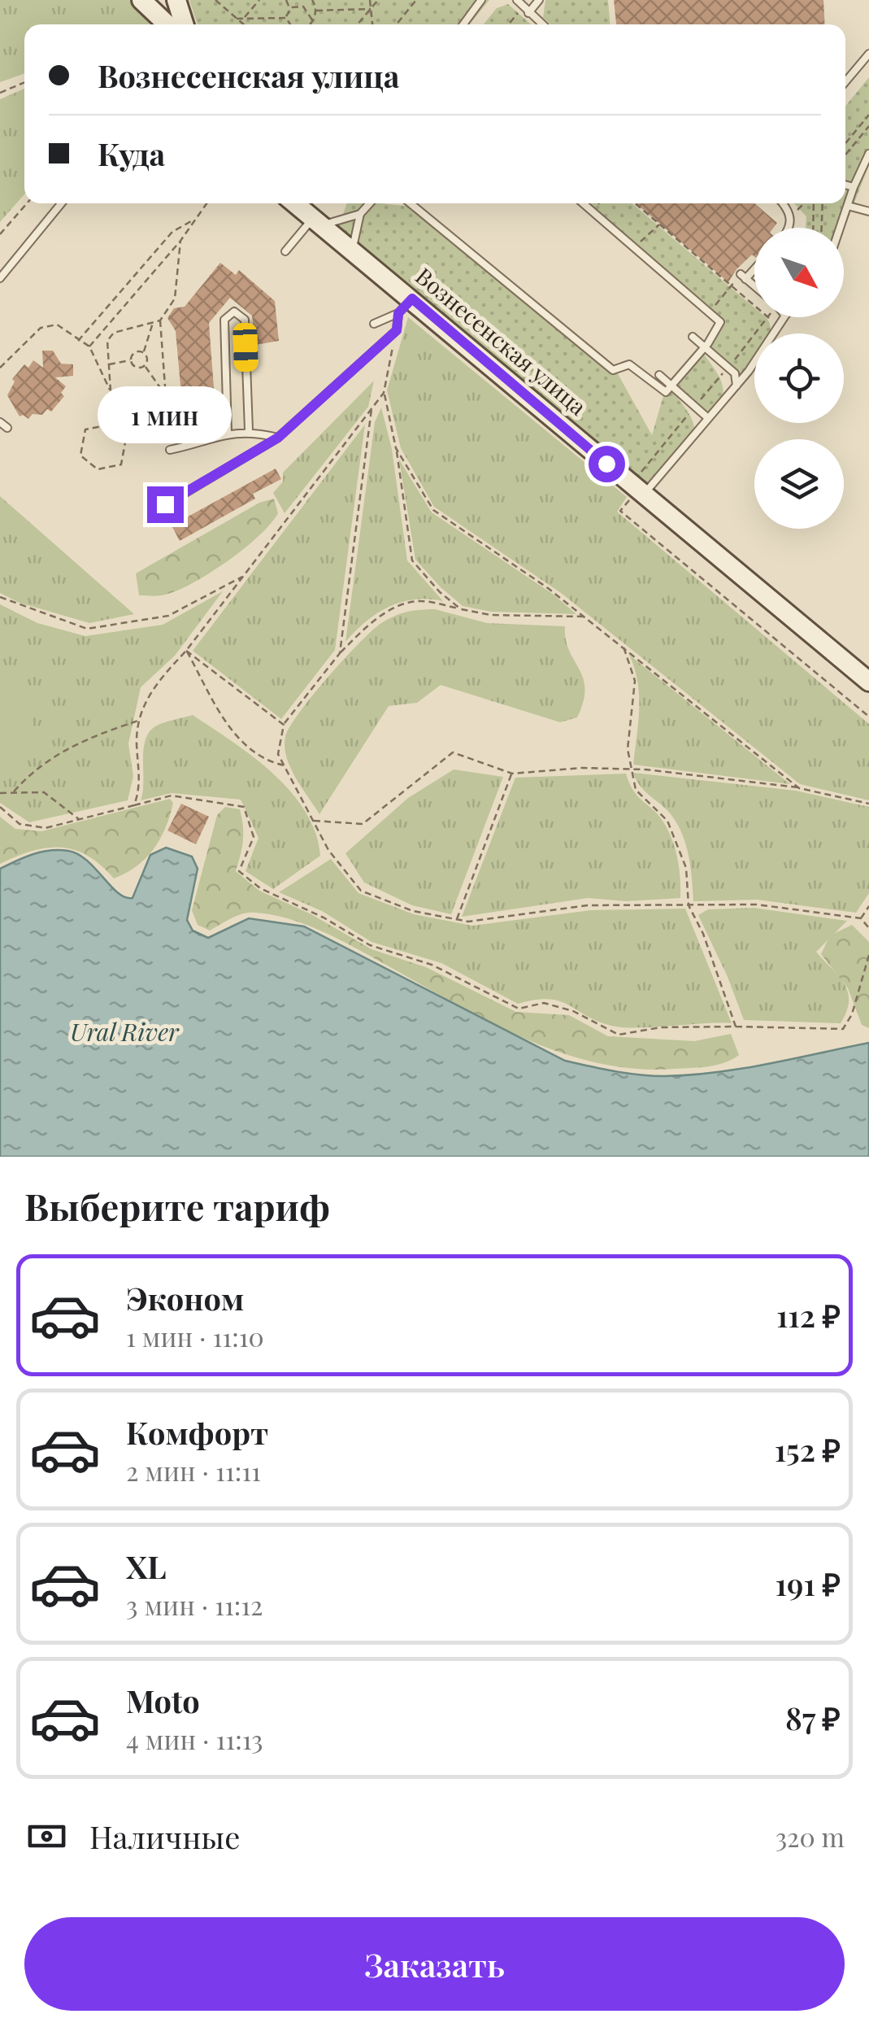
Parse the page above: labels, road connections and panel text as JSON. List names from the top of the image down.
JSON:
{
  "streets": {
    "main road": ["Вознесенская улица"]
  },
  "water": ["Ural River"],
  "north": "bottom right",
  "page": {
    "banner": ["Вознесенская улица", "Куда"],
    "bubble": "1 мин",
    "heading": "Выберите тариф",
    "list": [
      {
        "name": "Эконом",
        "note": "1 мин · 11:10",
        "value": "112 ₽"
      },
      {
        "name": "Комфорт",
        "note": "2 мин · 11:11",
        "value": "152 ₽"
      },
      {
        "name": "XL",
        "note": "3 мин · 11:12",
        "value": "191 ₽"
      },
      {
        "name": "Moto",
        "note": "4 мин · 11:13",
        "value": "87 ₽"
      }
    ],
    "pay": ["Наличные", "320 m"],
    "buttons": "Заказать"
  }
}
